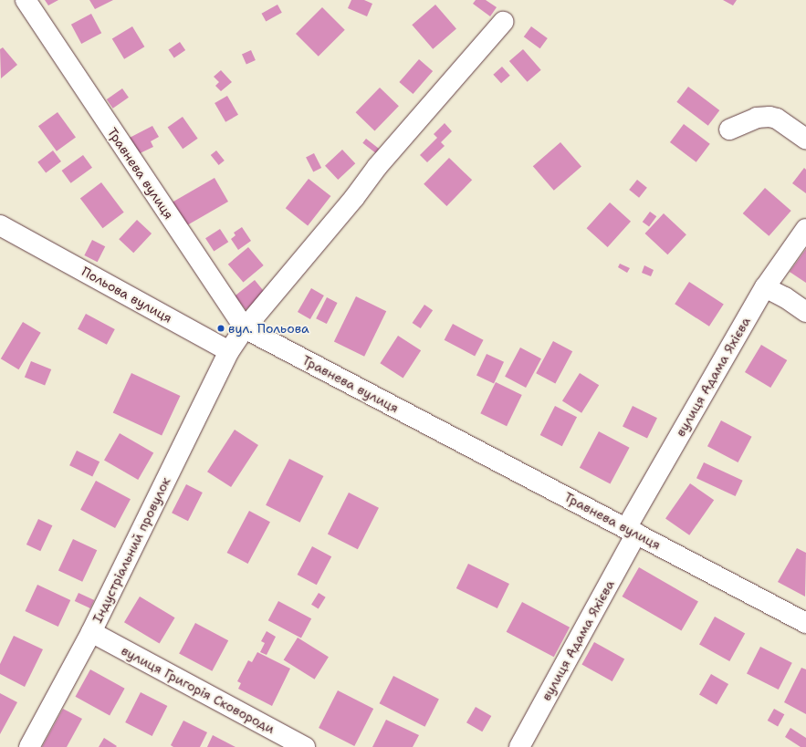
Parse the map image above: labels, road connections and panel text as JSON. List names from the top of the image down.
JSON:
{
  "streets": {
    "street": [
      "Травнева вулиця",
      "Польова вулиця",
      "вулиця Адама Яхієва",
      "Індустріальний провулок",
      "вулиця Григорія Сковороди"
    ]
  },
  "crossings": [
    ["Травнева вулиця", "вулиця Адама Яхієва"],
    ["Польова вулиця", "Індустріальний провулок"],
    ["Індустріальний провулок", "вулиця Григорія Сковороди"]
  ],
  "places": ["вул. Польова"]
}
